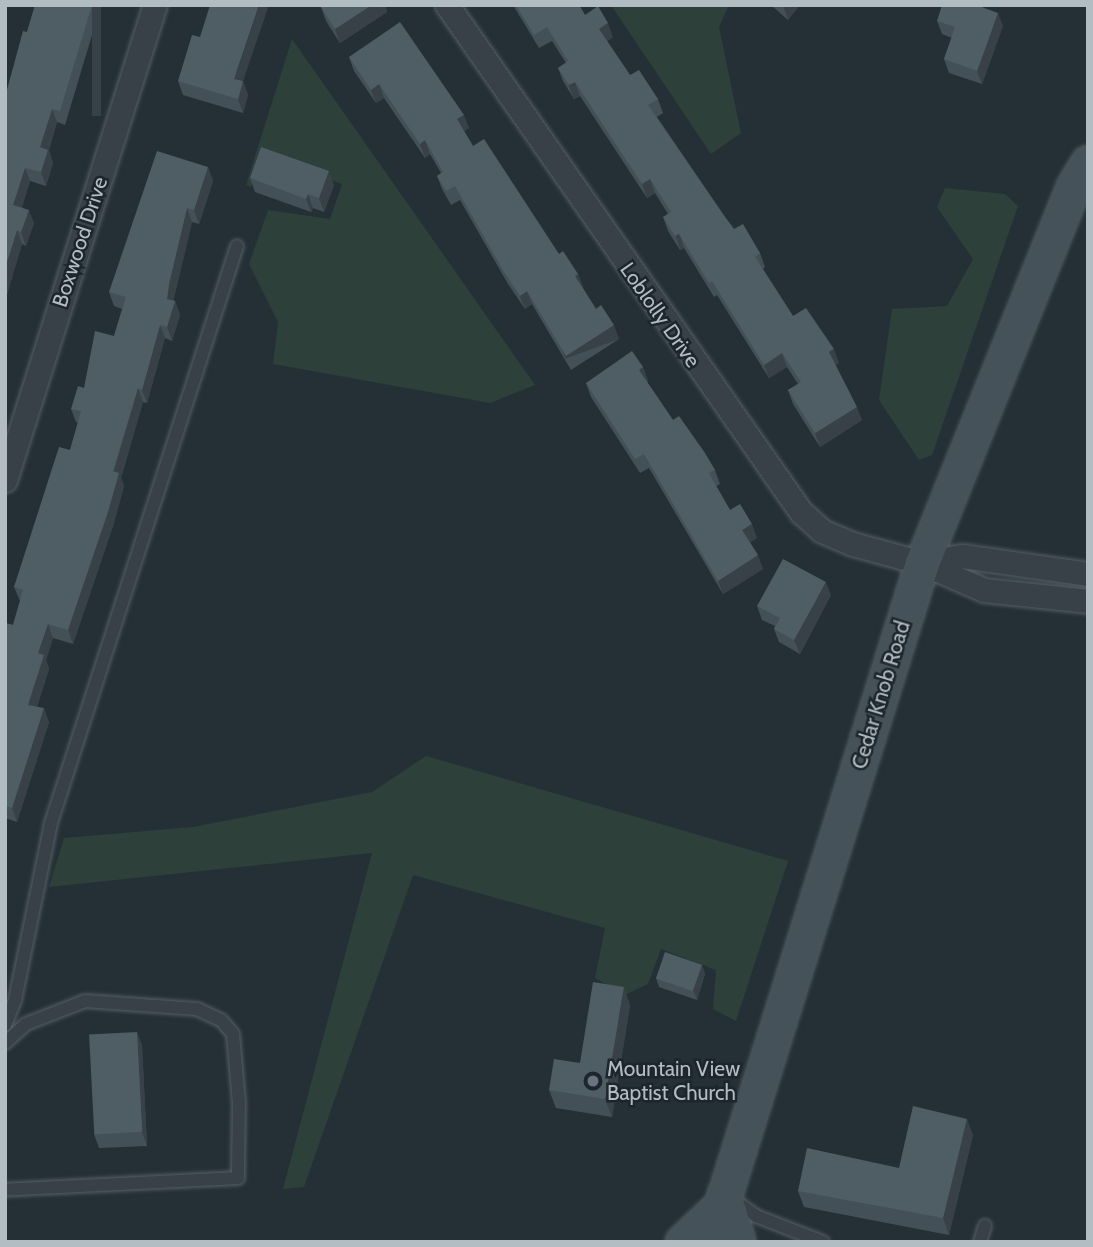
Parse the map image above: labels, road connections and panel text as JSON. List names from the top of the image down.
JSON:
{
  "streets": {
    "street": ["Boxwood Drive", "Loblolly Drive", "Cedar Knob Road"]
  },
  "crossings": [
    ["Loblolly Drive", "Cedar Knob Road"]
  ],
  "places": ["Mountain View Baptist Church"]
}
